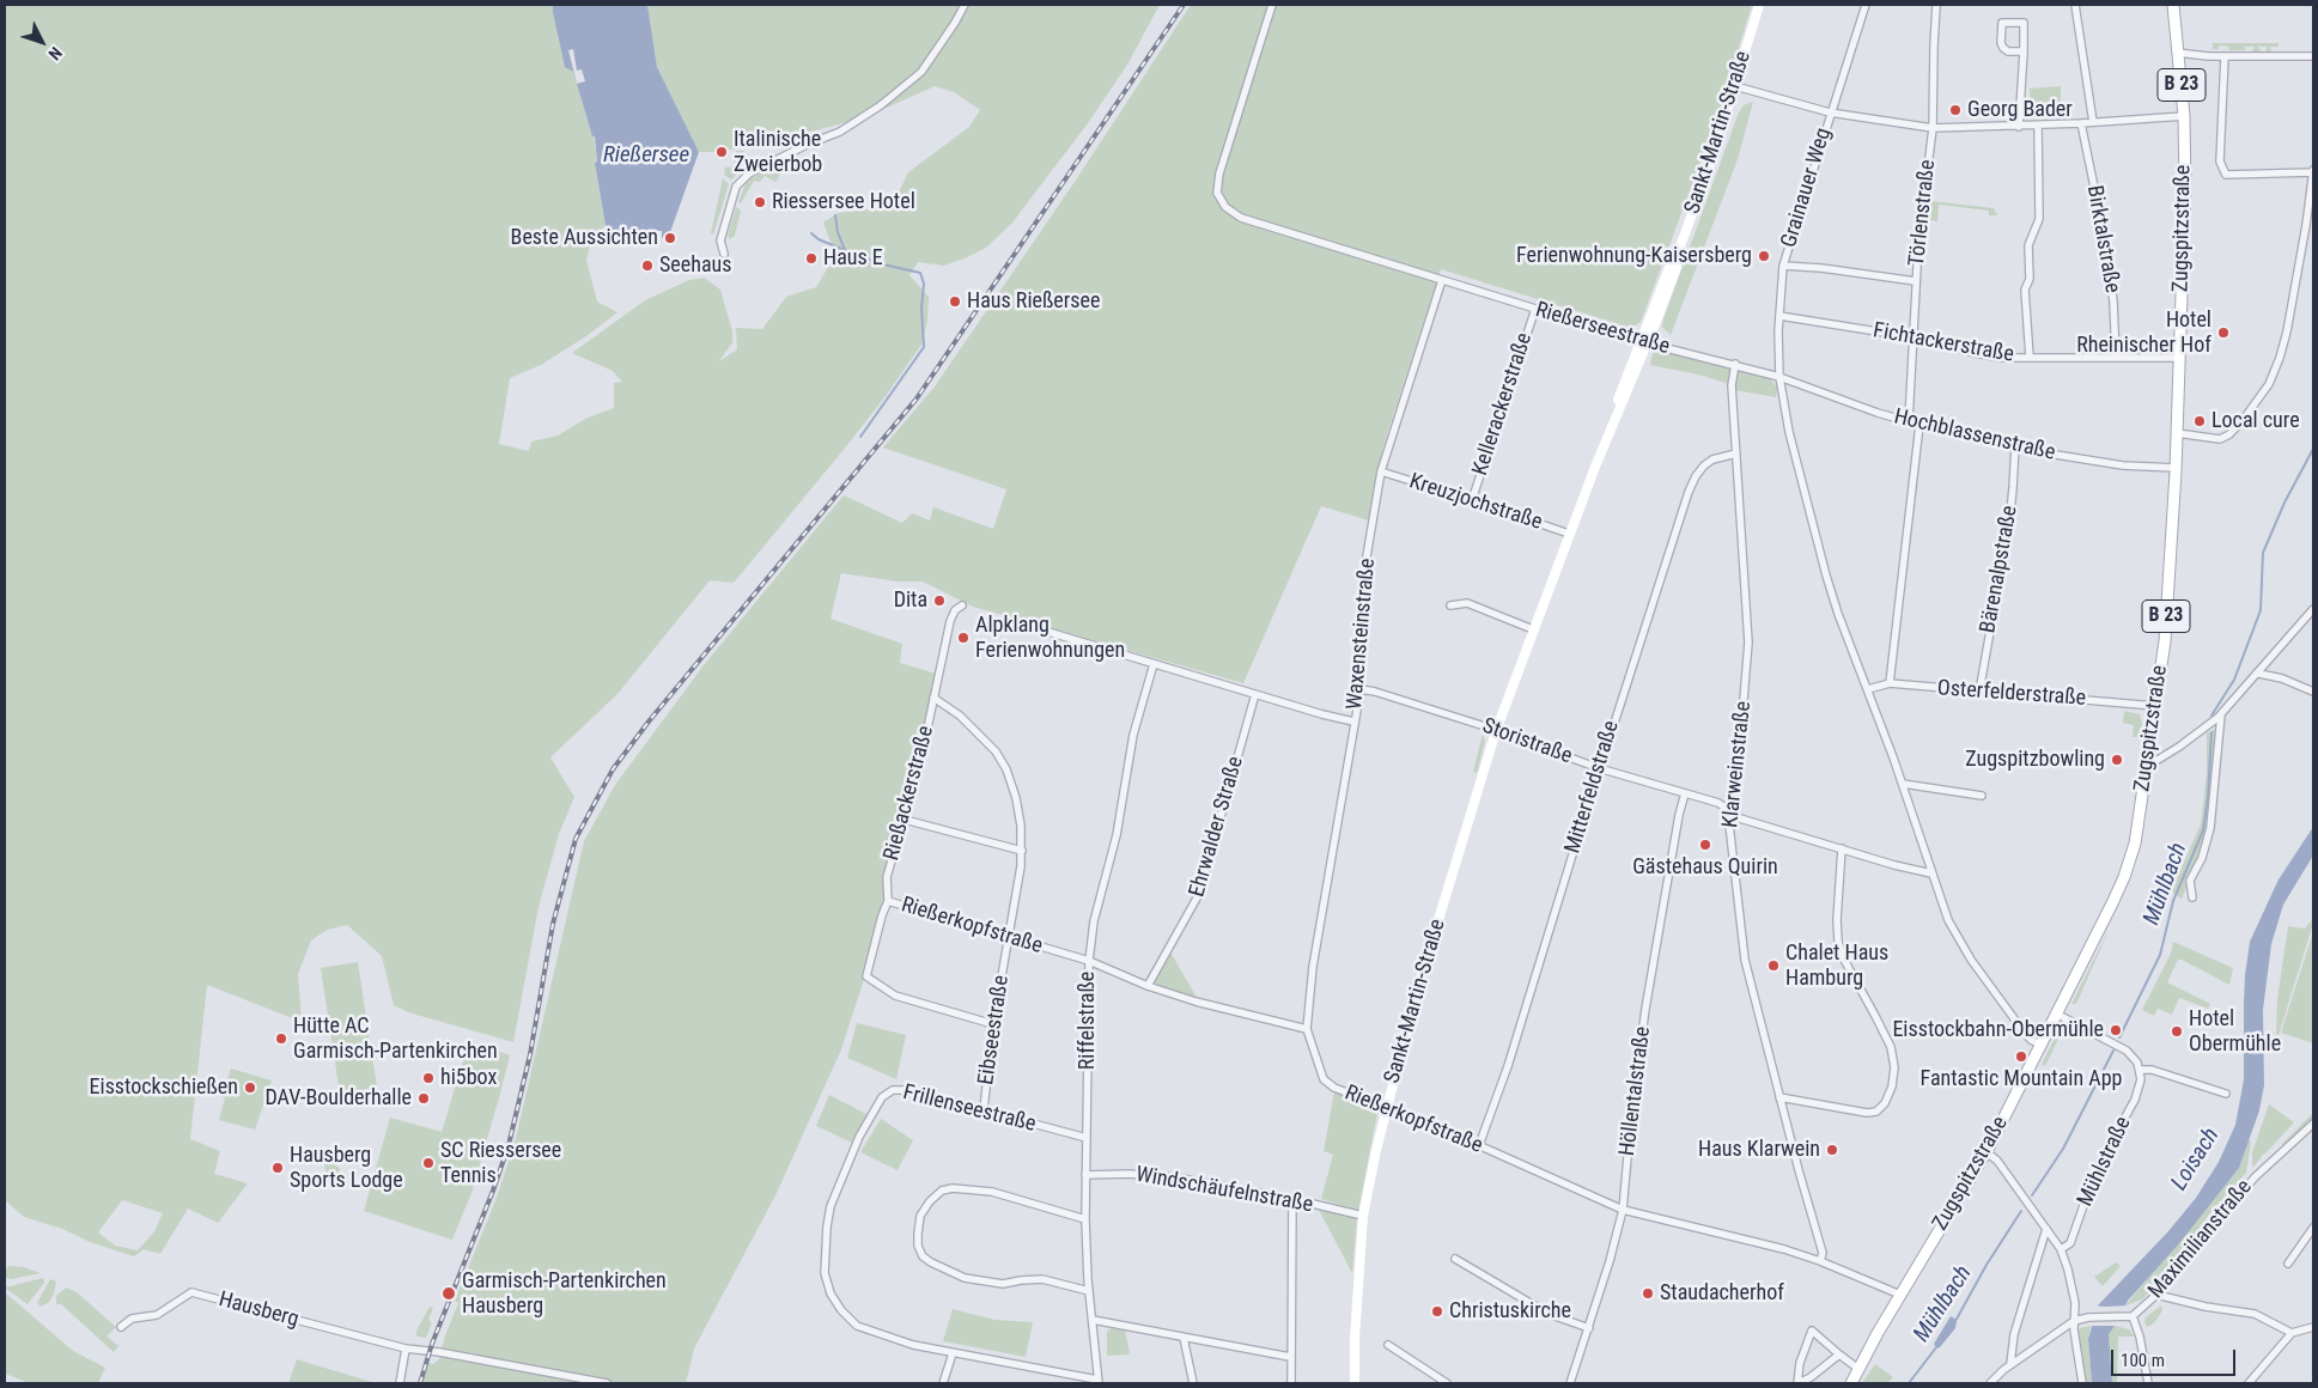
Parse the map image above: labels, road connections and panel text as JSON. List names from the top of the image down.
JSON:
{
  "streets": {
    "main road": ["B 23", "Sankt-Martin-Straße", "Zugspitzstraße"],
    "street": [
      "Grainauer Weg",
      "Törlenstraße",
      "Birktalstraße",
      "Rießerseestraße",
      "Fichtackerstraße",
      "Kellerackerstraße",
      "Hochblassenstraße",
      "Kreuzjochstraße",
      "Bärenalpstraße",
      "Waxensteinstraße",
      "Osterfelderstraße",
      "Storistraße",
      "Klarweinstraße",
      "Mitterfeldstraße",
      "Rießackerstraße",
      "Ehrwalder Straße",
      "Rießerkopfstraße",
      "Riffelstraße",
      "Eibseestraße",
      "Höllentalstraße",
      "Frillenseestraße",
      "Mühlstraße",
      "Windschäufelnstraße",
      "Maximilianstraße",
      "Hausberg"
    ]
  },
  "crossings": [
    ["Sankt-Martin-Straße", "Rießerseestraße"],
    ["Sankt-Martin-Straße", "Kreuzjochstraße"],
    ["Sankt-Martin-Straße", "Storistraße"],
    ["Sankt-Martin-Straße", "Rießerkopfstraße"],
    ["Sankt-Martin-Straße", "Windschäufelnstraße"],
    ["Grainauer Weg", "Rießerseestraße"],
    ["Grainauer Weg", "Fichtackerstraße"],
    ["Grainauer Weg", "Hochblassenstraße"],
    ["Törlenstraße", "Fichtackerstraße"],
    ["Törlenstraße", "Hochblassenstraße"],
    ["Zugspitzstraße", "Fichtackerstraße"],
    ["Zugspitzstraße", "Hochblassenstraße"],
    ["Zugspitzstraße", "Osterfelderstraße"],
    ["Zugspitzstraße", "Rießerkopfstraße"],
    ["Birktalstraße", "Fichtackerstraße"],
    ["Rießerseestraße", "Kellerackerstraße"],
    ["Rießerseestraße", "Hochblassenstraße"],
    ["Rießerseestraße", "Waxensteinstraße"],
    ["Rießerseestraße", "Klarweinstraße"],
    ["Kellerackerstraße", "Kreuzjochstraße"],
    ["Hochblassenstraße", "Bärenalpstraße"],
    ["Kreuzjochstraße", "Waxensteinstraße"],
    ["Bärenalpstraße", "Osterfelderstraße"],
    ["Waxensteinstraße", "Storistraße"],
    ["Waxensteinstraße", "Rießerkopfstraße"],
    ["Storistraße", "Klarweinstraße"],
    ["Storistraße", "Mitterfeldstraße"],
    ["Storistraße", "Höllentalstraße"],
    ["Klarweinstraße", "Mitterfeldstraße"],
    ["Klarweinstraße", "Rießerkopfstraße"],
    ["Mitterfeldstraße", "Rießerkopfstraße"],
    ["Rießackerstraße", "Rießerkopfstraße"],
    ["Rießackerstraße", "Eibseestraße"],
    ["Ehrwalder Straße", "Rießerkopfstraße"],
    ["Rießerkopfstraße", "Riffelstraße"],
    ["Rießerkopfstraße", "Eibseestraße"],
    ["Rießerkopfstraße", "Höllentalstraße"],
    ["Riffelstraße", "Frillenseestraße"],
    ["Riffelstraße", "Windschäufelnstraße"],
    ["Eibseestraße", "Frillenseestraße"]
  ],
  "water": ["Rießersee", "Mühlbach", "Loisach"],
  "places": [
    "Georg Bader",
    "Italinische Zweierbob",
    "Riessersee Hotel",
    "Beste Aussichten",
    "Ferienwohnung-Kaisersberg",
    "Haus E",
    "Seehaus",
    "Haus Rießersee",
    "Hotel Rheinischer Hof",
    "Local cure",
    "Dita",
    "Alpklang Ferienwohnungen",
    "Zugspitzbowling",
    "Gästehaus Quirin",
    "Chalet Haus Hamburg",
    "Eisstockbahn-Obermühle",
    "Hotel Obermühle",
    "Hütte AC Garmisch-Partenkirchen",
    "Fantastic Mountain App",
    "hi5box",
    "Eisstockschießen",
    "DAV-Boulderhalle",
    "Haus Klarwein",
    "SC Riessersee Tennis",
    "Hausberg Sports Lodge",
    "Garmisch-Partenkirchen Hausberg",
    "Staudacherhof",
    "Christuskirche"
  ],
  "scale_bar": "100 m",
  "north": "bottom right"
}
